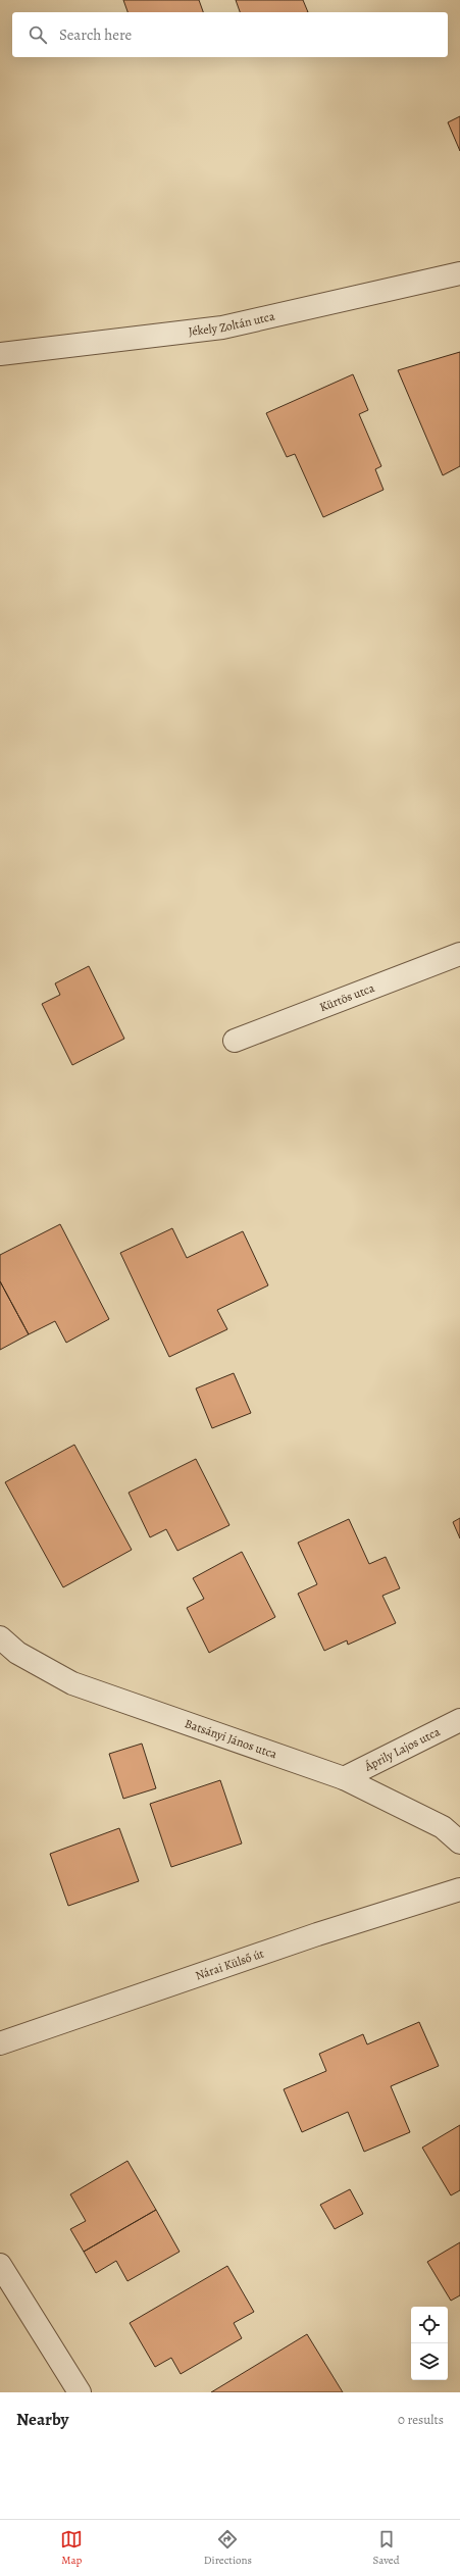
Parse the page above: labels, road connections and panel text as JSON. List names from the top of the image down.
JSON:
{
  "streets": {
    "street": [
      "Jékely Zoltán utca",
      "Kürtös utca",
      "Batsányi János utca",
      "Áprily Lajos utca",
      "Nárai Külső út"
    ]
  },
  "crossings": [
    ["Batsányi János utca", "Áprily Lajos utca"]
  ],
  "page": {
    "search": "Search here",
    "heading": ["Nearby", "0 results"],
    "nav": ["Map", "Directions", "Saved"]
  }
}
